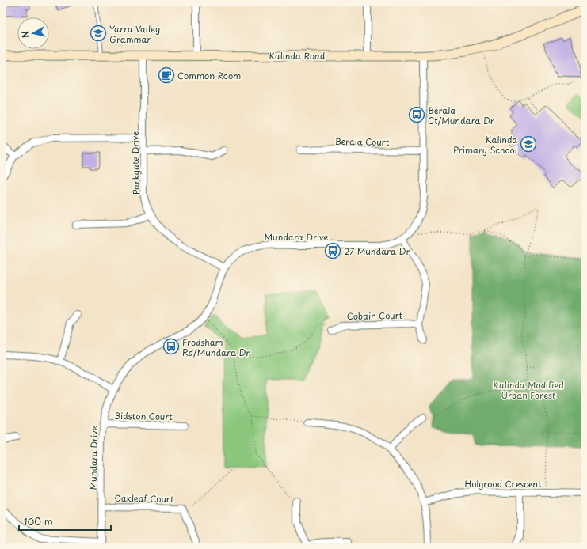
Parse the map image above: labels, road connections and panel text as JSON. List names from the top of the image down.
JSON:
{
  "streets": {
    "street": [
      "Kalinda Road",
      "Berala Court",
      "Parkgate Drive",
      "Mundara Drive",
      "Cobain Court",
      "Bidston Court",
      "Holyrood Crescent",
      "Oakleaf Court"
    ]
  },
  "crossings": [
    ["Kalinda Road", "Parkgate Drive"],
    ["Kalinda Road", "Mundara Drive"],
    ["Berala Court", "Mundara Drive"],
    ["Parkgate Drive", "Mundara Drive"],
    ["Mundara Drive", "Bidston Court"],
    ["Mundara Drive", "Oakleaf Court"]
  ],
  "parks": ["Kalinda Modified Urban Forest"],
  "places": {
    "school or university": ["Yarra Valley Grammar", "Kalinda Primary School"],
    "cafe": ["Common Room"],
    "bus stop": ["Berala Ct/Mundara Dr", "27 Mundara Dr", "Frodsham Rd/Mundara Dr"]
  },
  "scale_bar": "100 m",
  "north": "left"
}
